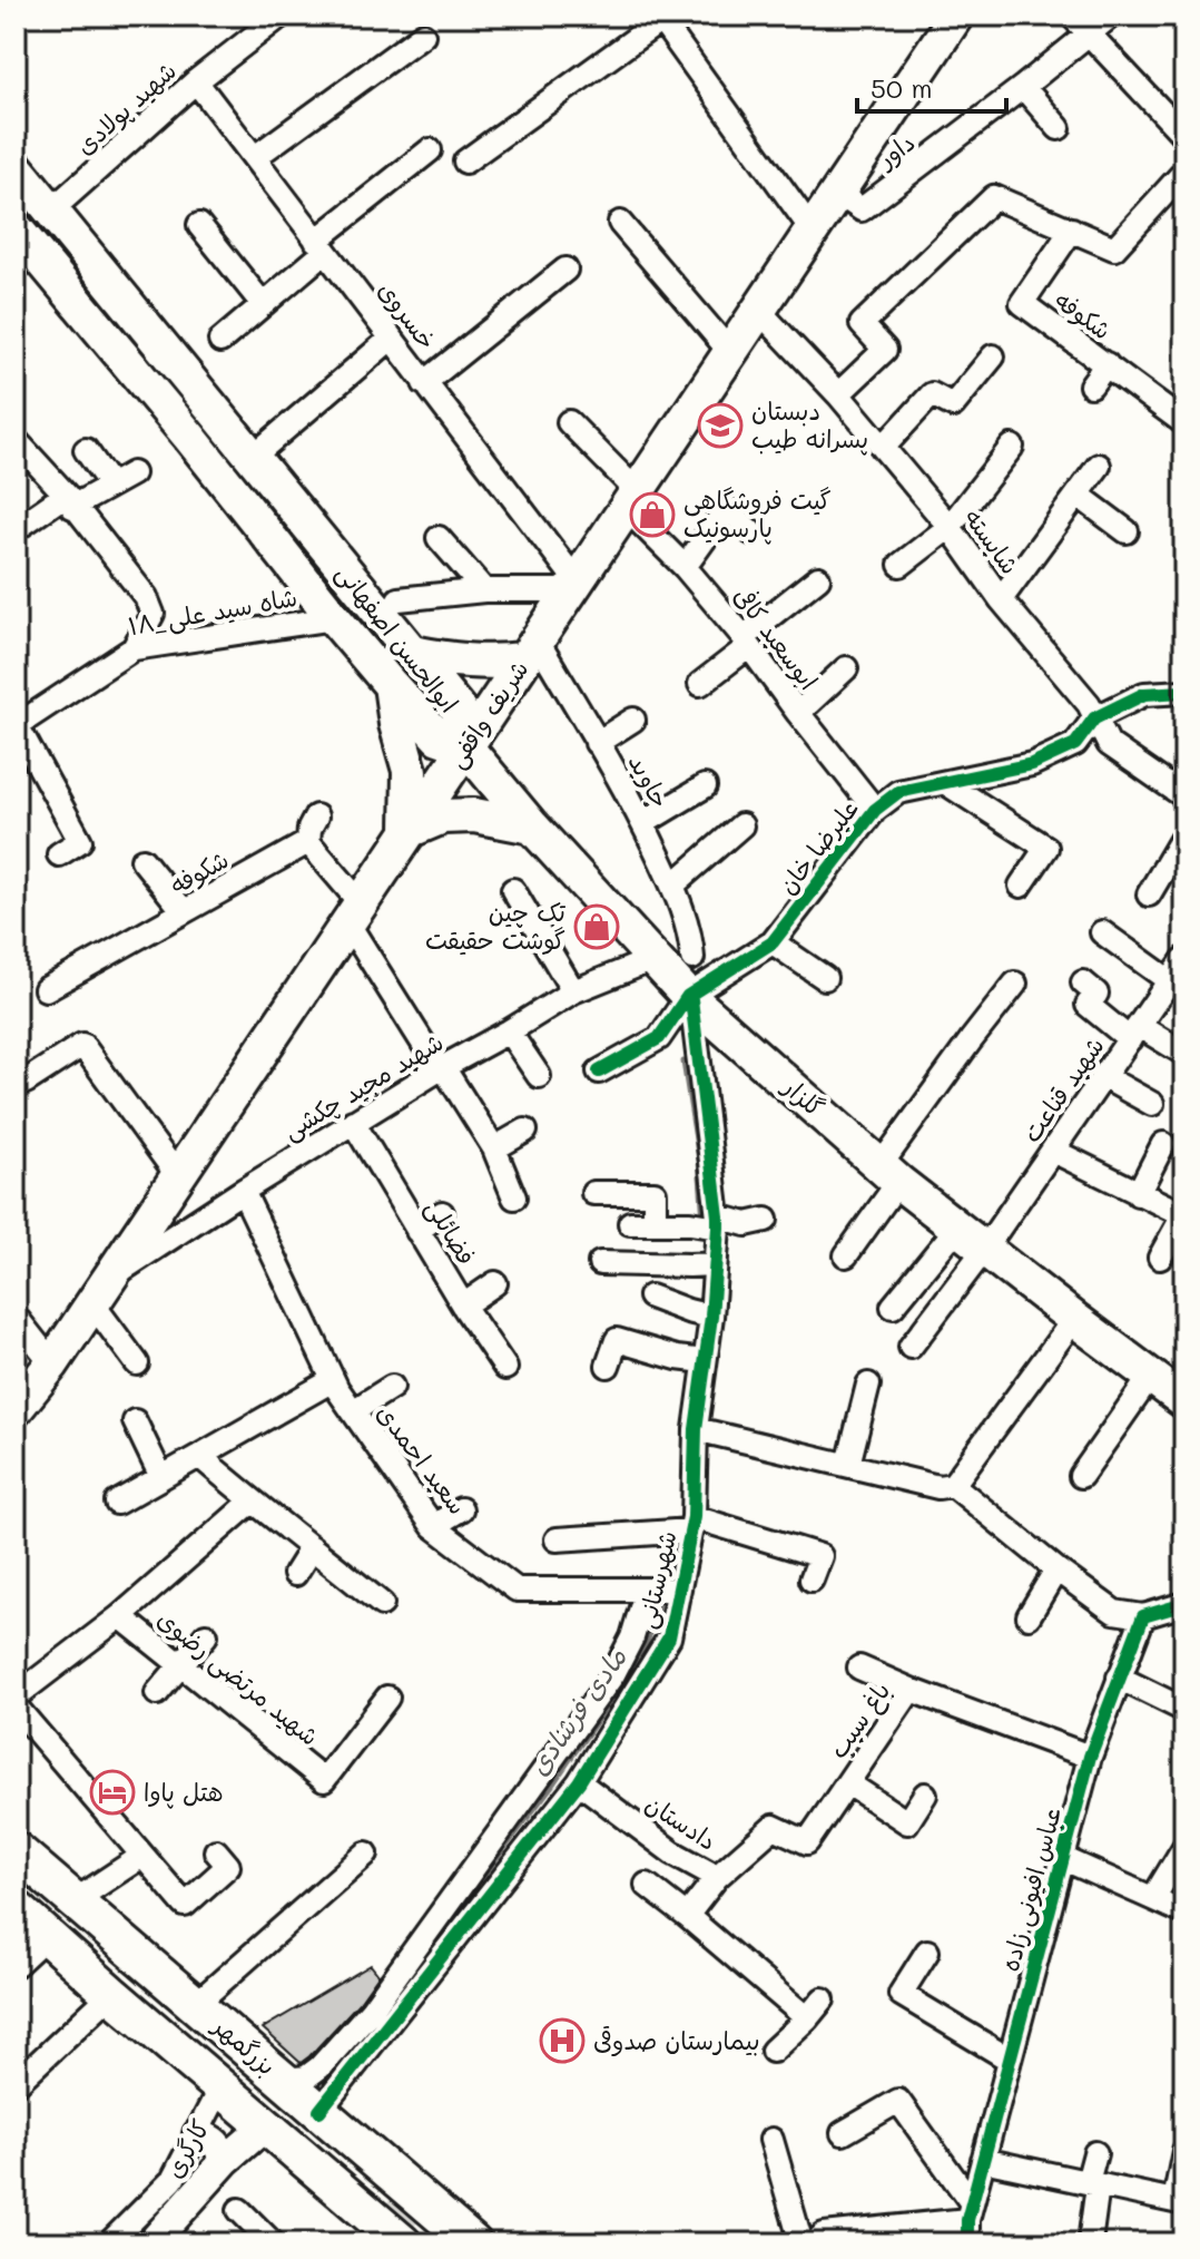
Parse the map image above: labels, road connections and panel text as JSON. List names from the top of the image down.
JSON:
{
  "streets": {
    "main road": [
      "ابوالحسن اصفهانی",
      "شریف واقفی",
      "گلزار",
      "بزرگمهر"
    ],
    "street": [
      "شهید پولادی",
      "داور",
      "خسروی",
      "شکوفه",
      "شایسته",
      "۱۸_شاه سید علی",
      "ابوسعید کافی",
      "جاوید",
      "علیرضا خان",
      "شهید مجید چکشی",
      "شهید قناعت",
      "فضائلی",
      "سعید احمدی",
      "شهرستانی",
      "شهید مرتضی رضوی",
      "باغ سیب",
      "دادستان",
      "عباس افیونی زاده",
      "کارگری"
    ]
  },
  "crossings": [
    ["شهید پولادی", "خسروی"],
    ["شهید پولادی", "ابوالحسن اصفهانی"],
    ["داور", "شریف واقفی"],
    ["خسروی", "شریف واقفی"],
    ["شایسته", "شریف واقفی"],
    ["شایسته", "علیرضا خان"],
    ["۱۸_شاه سید علی", "ابوالحسن اصفهانی"],
    ["ابوالحسن اصفهانی", "شریف واقفی"],
    ["ابوالحسن اصفهانی", "گلزار"],
    ["ابوسعید کافی", "شریف واقفی"],
    ["ابوسعید کافی", "علیرضا خان"],
    ["شریف واقفی", "جاوید"],
    ["شریف واقفی", "شهید مجید چکشی"],
    ["شریف واقفی", "گلزار"],
    ["علیرضا خان", "گلزار"],
    ["علیرضا خان", "شهرستانی"],
    ["شهید مجید چکشی", "گلزار"],
    ["شهید مجید چکشی", "فضائلی"],
    ["شهید مجید چکشی", "سعید احمدی"],
    ["شهید قناعت", "گلزار"],
    ["گلزار", "شهرستانی"],
    ["سعید احمدی", "شهرستانی"],
    ["شهرستانی", "دادستان"],
    ["شهرستانی", "بزرگمهر"],
    ["باغ سیب", "دادستان"],
    ["باغ سیب", "عباس افیونی زاده"],
    ["بزرگمهر", "کارگری"]
  ],
  "water": ["مادی فرشادی"],
  "places": {
    "school or university": ["دبستان پسرانه طیب"],
    "shop": ["گیت فروشگاهی پارسونیک", "تک چین گوشت حقیقت"],
    "hotel": ["هتل پاوا"],
    "hospital": ["بیمارستان صدوقی"]
  },
  "scale_bar": "50 m"
}
